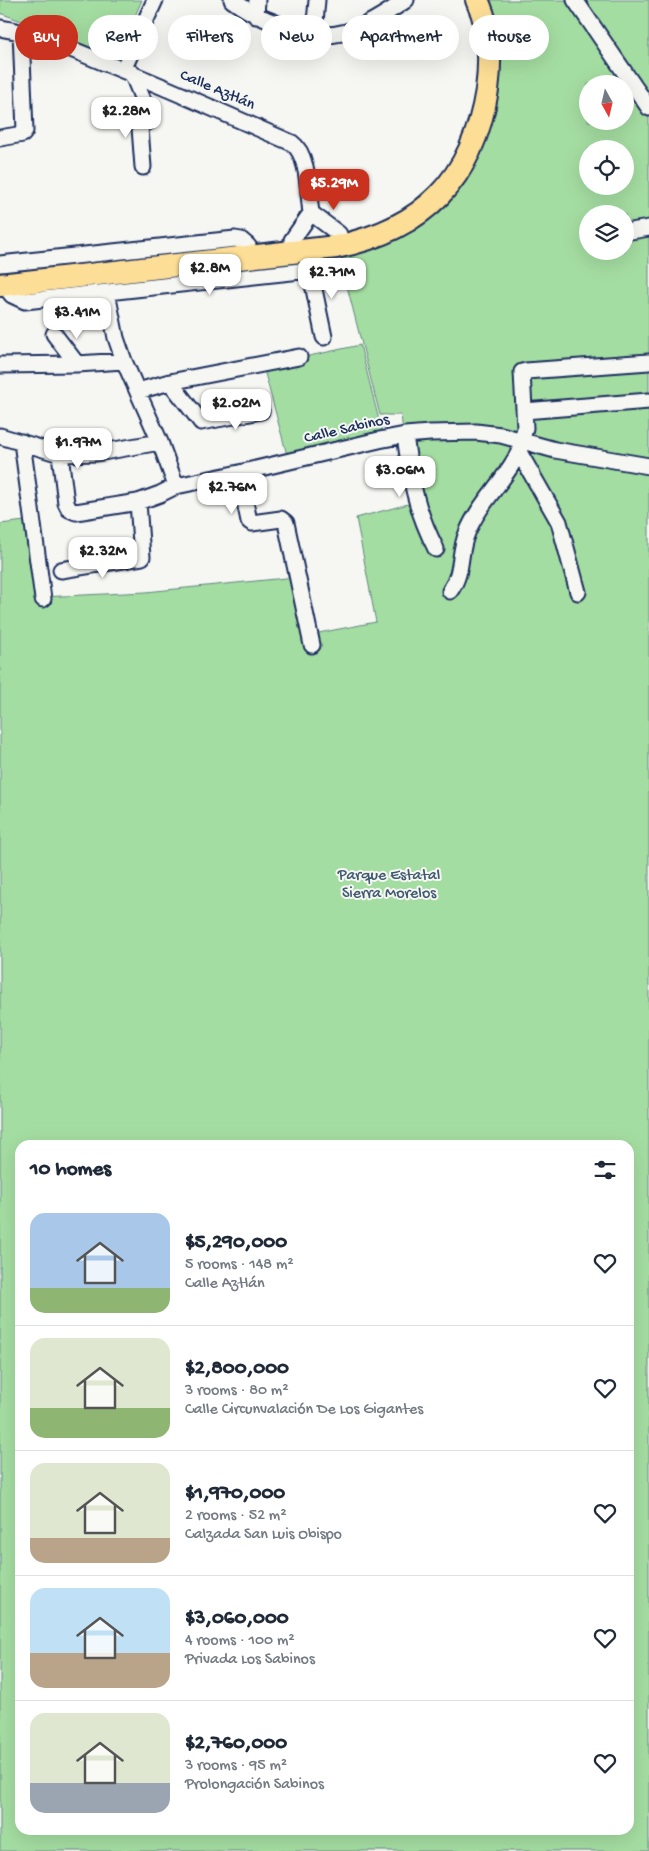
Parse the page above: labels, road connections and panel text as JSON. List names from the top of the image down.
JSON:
{
  "streets": {
    "street": ["Calle Aztlán", "Calle Sabinos"]
  },
  "parks": ["Parque Estatal Sierra Morelos"],
  "north": "bottom",
  "page": {
    "chip": [
      "Buy",
      "Rent",
      "Filters",
      "New",
      "Apartment",
      "House"
    ],
    "price": [
      "$2.28M",
      "$5.29M",
      "$2.8M",
      "$2.71M",
      "$3.41M",
      "$2.02M",
      "$1.97M",
      "$3.06M",
      "$2.76M",
      "$2.32M"
    ],
    "heading": "10 homes",
    "list": [
      {
        "name": "$5,290,000",
        "note": "5 rooms · 148 m² · Calle Aztlán"
      },
      {
        "name": "$2,800,000",
        "note": "3 rooms · 80 m² · Calle Circunvalación De Los Gigantes"
      },
      {
        "name": "$1,970,000",
        "note": "2 rooms · 52 m² · Calzada San Luis Obispo"
      },
      {
        "name": "$3,060,000",
        "note": "4 rooms · 100 m² · Privada Los Sabinos"
      },
      {
        "name": "$2,760,000",
        "note": "3 rooms · 95 m² · Prolongación Sabinos"
      }
    ]
  }
}
